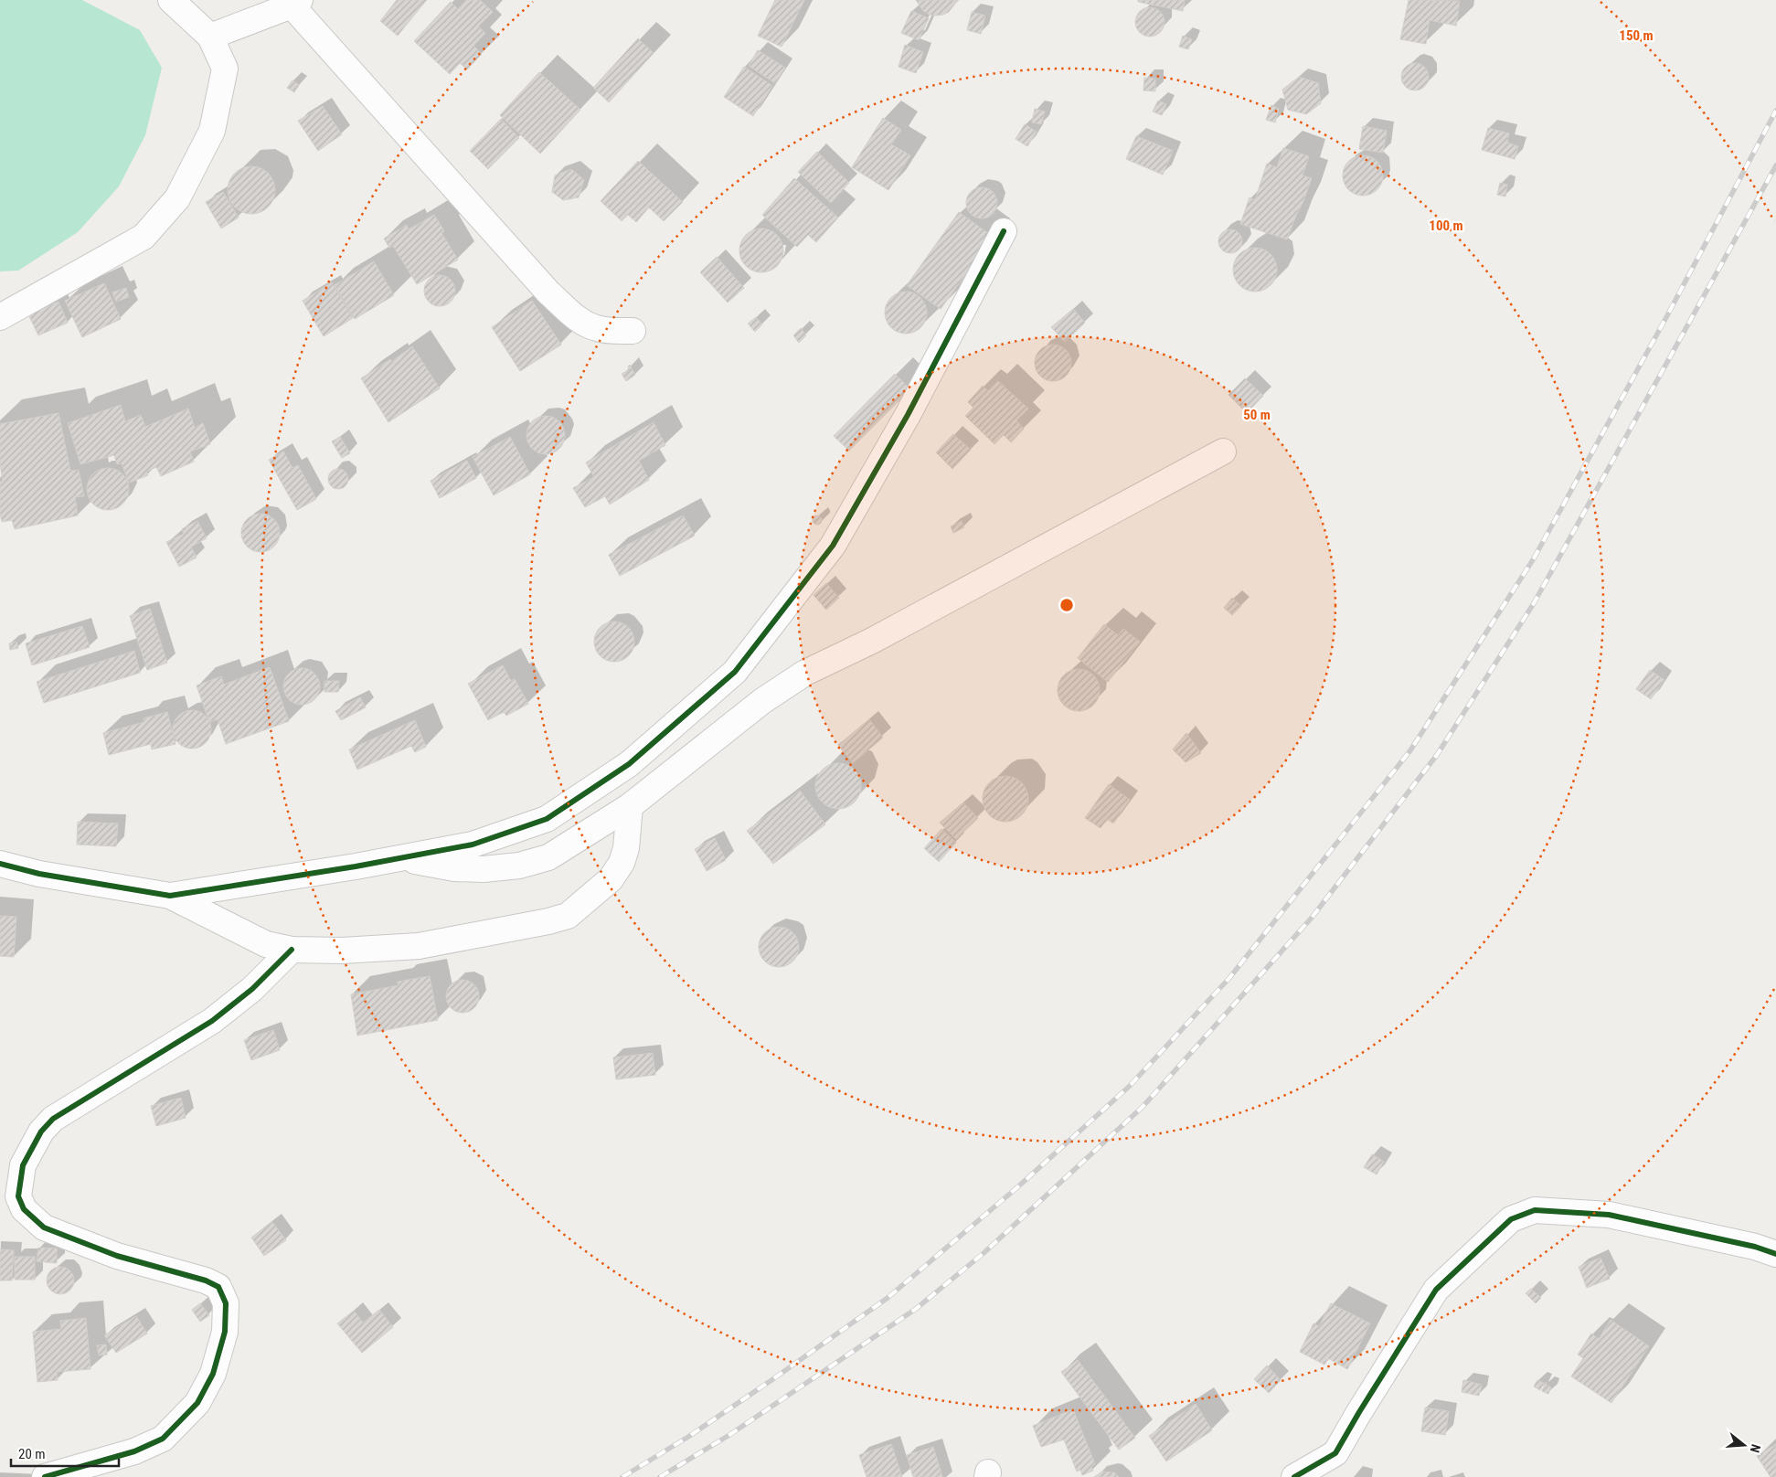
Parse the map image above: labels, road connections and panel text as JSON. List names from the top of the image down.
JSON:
{
  "scale_bar": "20 m",
  "north": "right",
  "rings": ["150 m", "100 m", "50 m"]
}
